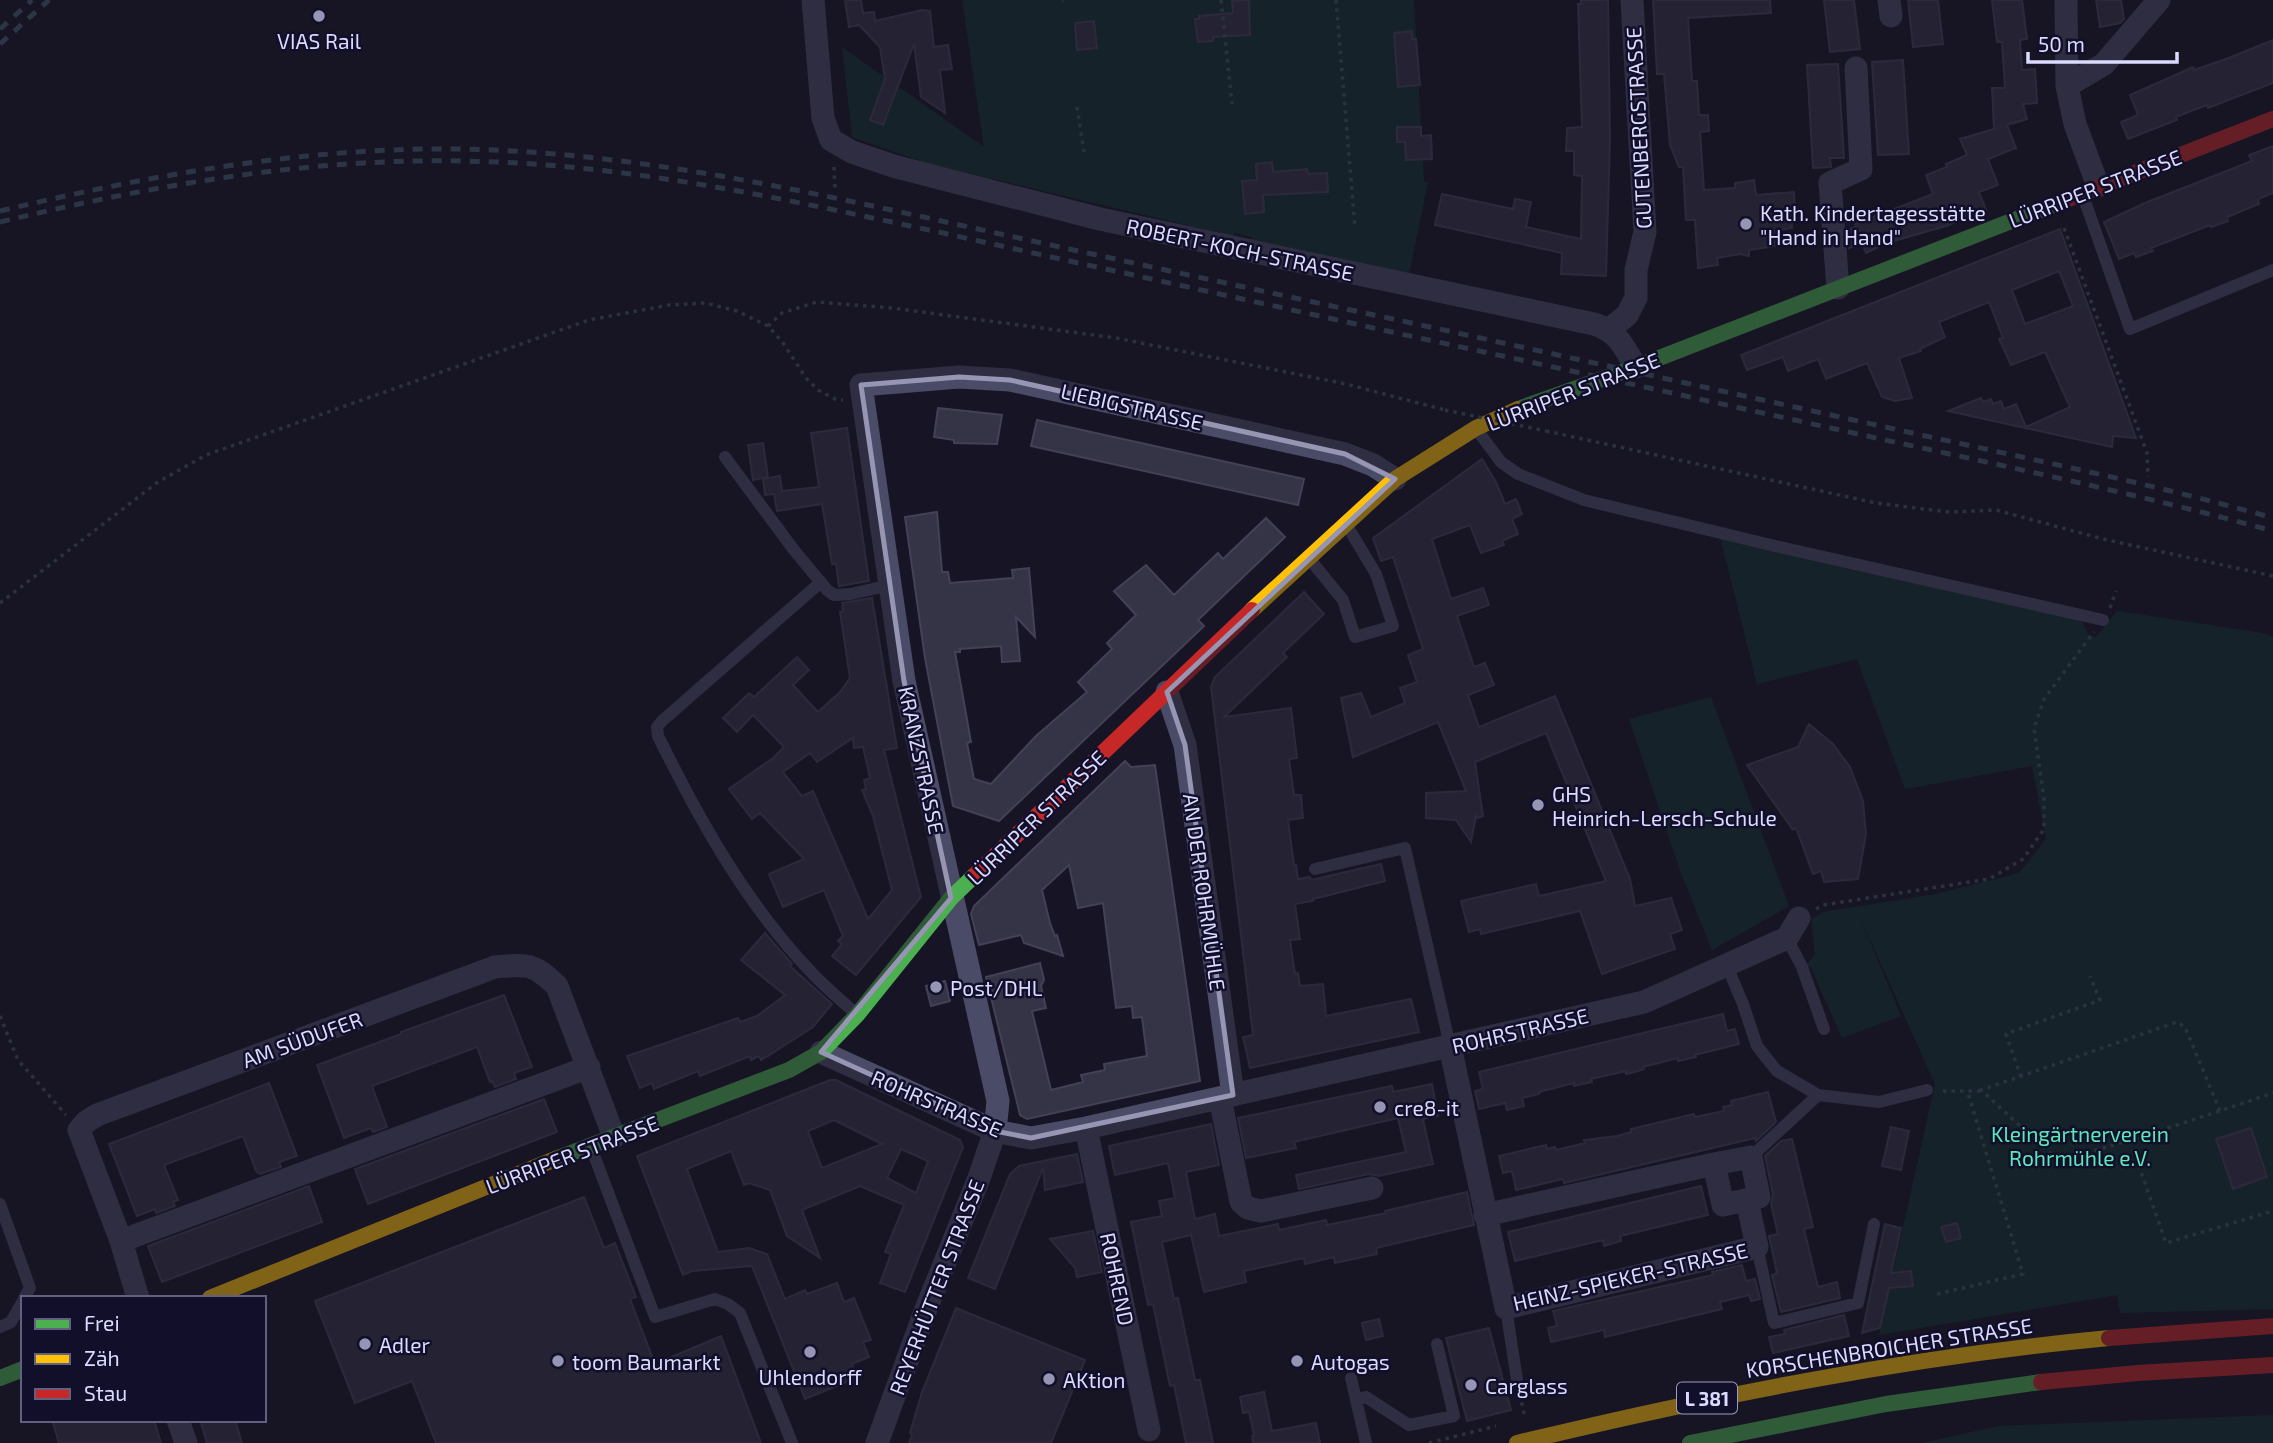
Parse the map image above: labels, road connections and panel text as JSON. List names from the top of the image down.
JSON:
{
  "streets": {
    "street": [
      "GUTENBERGSTRASSE",
      "LÜRRIPER STRASSE",
      "ROBERT-KOCH-STRASSE",
      "LIEBIGSTRASSE",
      "KRANZSTRASSE",
      "AN DER ROHRMÜHLE",
      "ROHRSTRASSE",
      "AM SÜDUFER",
      "HEINZ-SPIEKER-STRASSE",
      "ROHREND",
      "REYERHÜTTER STRASSE",
      "KORSCHENBROICHER STRASSE",
      "L 381"
    ]
  },
  "crossings": [
    ["GUTENBERGSTRASSE", "ROBERT-KOCH-STRASSE"],
    ["LÜRRIPER STRASSE", "LIEBIGSTRASSE"],
    ["LÜRRIPER STRASSE", "KRANZSTRASSE"],
    ["LÜRRIPER STRASSE", "AN DER ROHRMÜHLE"],
    ["LÜRRIPER STRASSE", "ROHRSTRASSE"],
    ["LÜRRIPER STRASSE", "AM SÜDUFER"],
    ["LIEBIGSTRASSE", "KRANZSTRASSE"],
    ["KRANZSTRASSE", "ROHRSTRASSE"],
    ["KRANZSTRASSE", "REYERHÜTTER STRASSE"],
    ["AN DER ROHRMÜHLE", "ROHRSTRASSE"],
    ["ROHRSTRASSE", "HEINZ-SPIEKER-STRASSE"],
    ["ROHRSTRASSE", "ROHREND"],
    ["ROHRSTRASSE", "REYERHÜTTER STRASSE"]
  ],
  "parks": ["Kleingärtnerverein Rohrmühle e.V."],
  "places": [
    "VIAS Rail",
    "Kath. Kindertagesstätte \"Hand in Hand\"",
    "GHS Heinrich-Lersch-Schule",
    "Post/DHL",
    "cre8-it",
    "Adler",
    "Uhlendorff",
    "toom Baumarkt",
    "Autogas",
    "AKtion",
    "Carglass"
  ],
  "legend": ["Frei", "Zäh", "Stau"],
  "scale_bar": "50 m"
}
